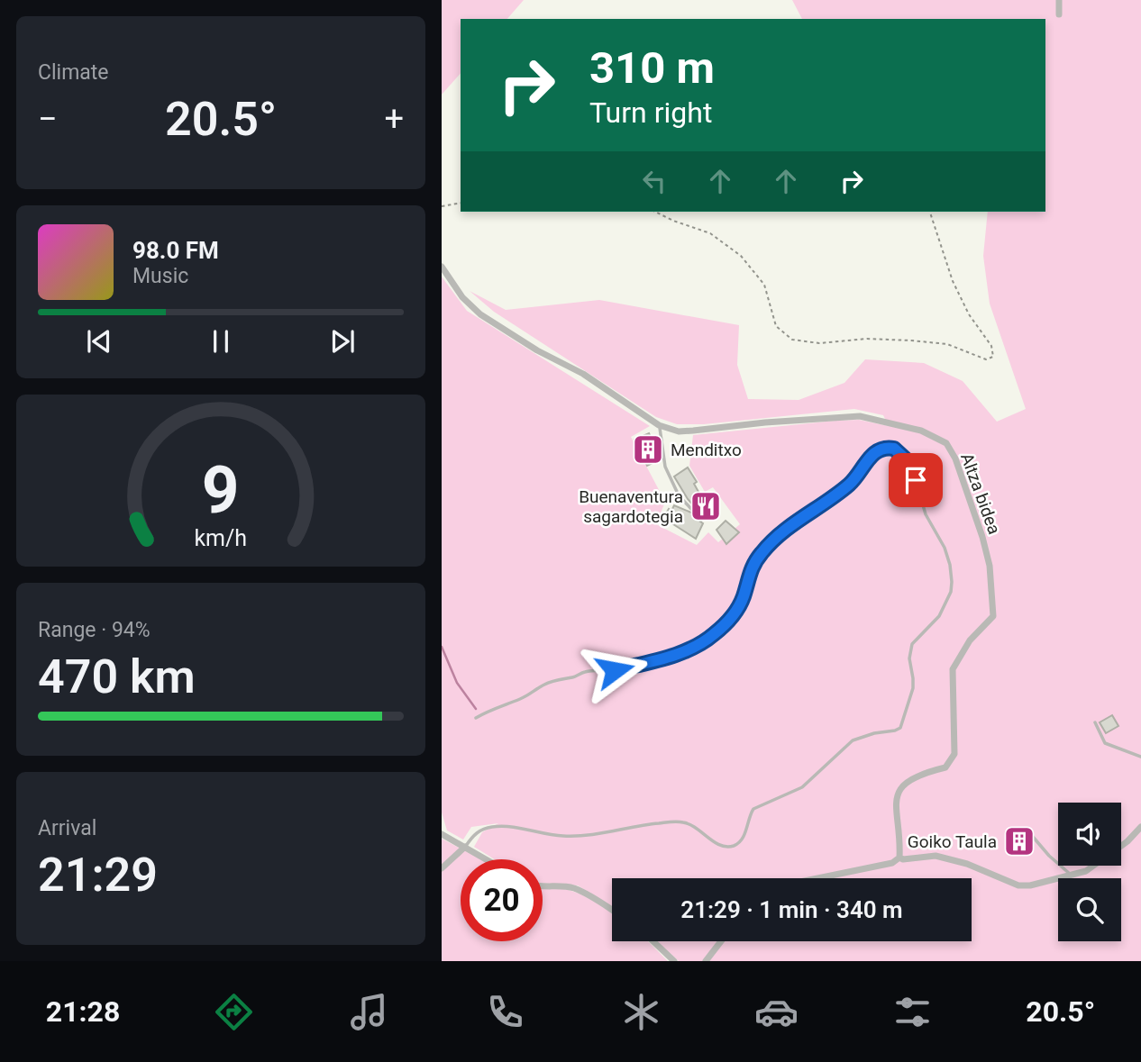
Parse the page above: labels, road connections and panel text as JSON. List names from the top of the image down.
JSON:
{
  "streets": {
    "street": ["Altza bidea"]
  },
  "places": {
    "building": ["Menditxo", "Goiko Taula"],
    "restaurant": ["Buenaventura sagardotegia"]
  },
  "page": {
    "tile": [
      "Climate",
      ["Range · 94%", "470 km"],
      ["Arrival", "21:29"]
    ],
    "turn": ["310 m", "Turn right"],
    "heat": ["−", "20.5°", "+"],
    "song": ["98.0 FM", "Music"],
    "limit": "20",
    "trip": "21:29 · 1 min · 340 m",
    "tabs": ["21:28", "20.5°"],
    "gauge": ["9", "km/h"]
  }
}
